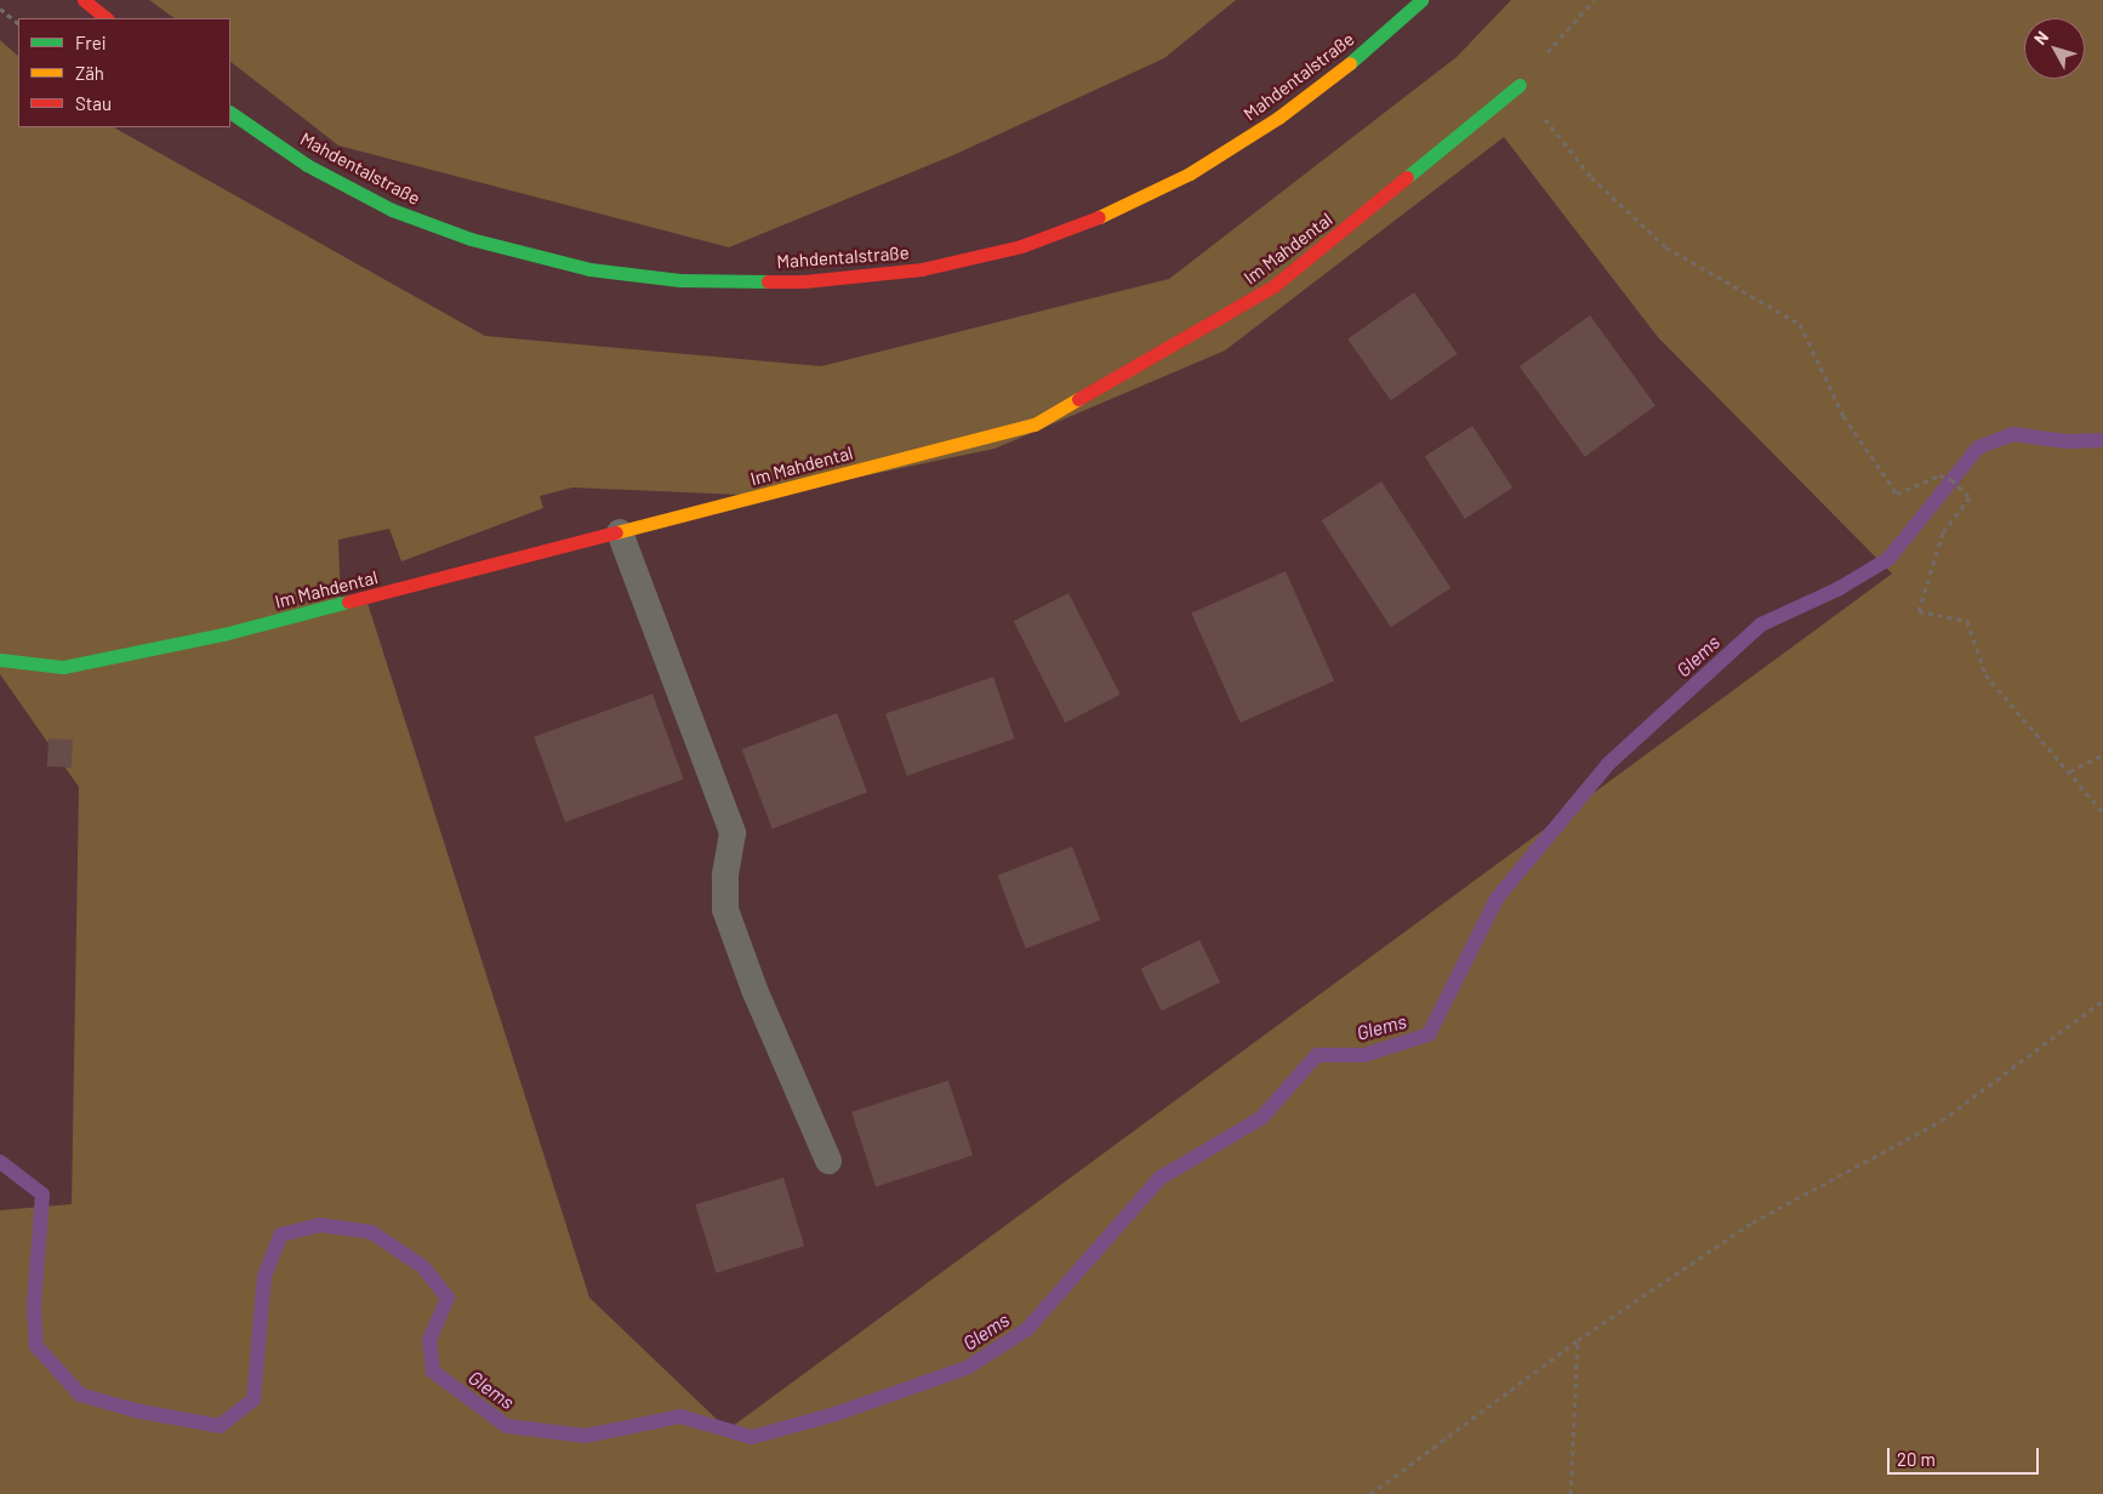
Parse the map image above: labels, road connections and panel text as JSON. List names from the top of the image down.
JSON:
{
  "streets": {
    "street": ["Mahdentalstraße", "Im Mahdental"]
  },
  "water": ["Glems"],
  "legend": ["Frei", "Zäh", "Stau"],
  "scale_bar": "20 m",
  "north": "top left"
}
